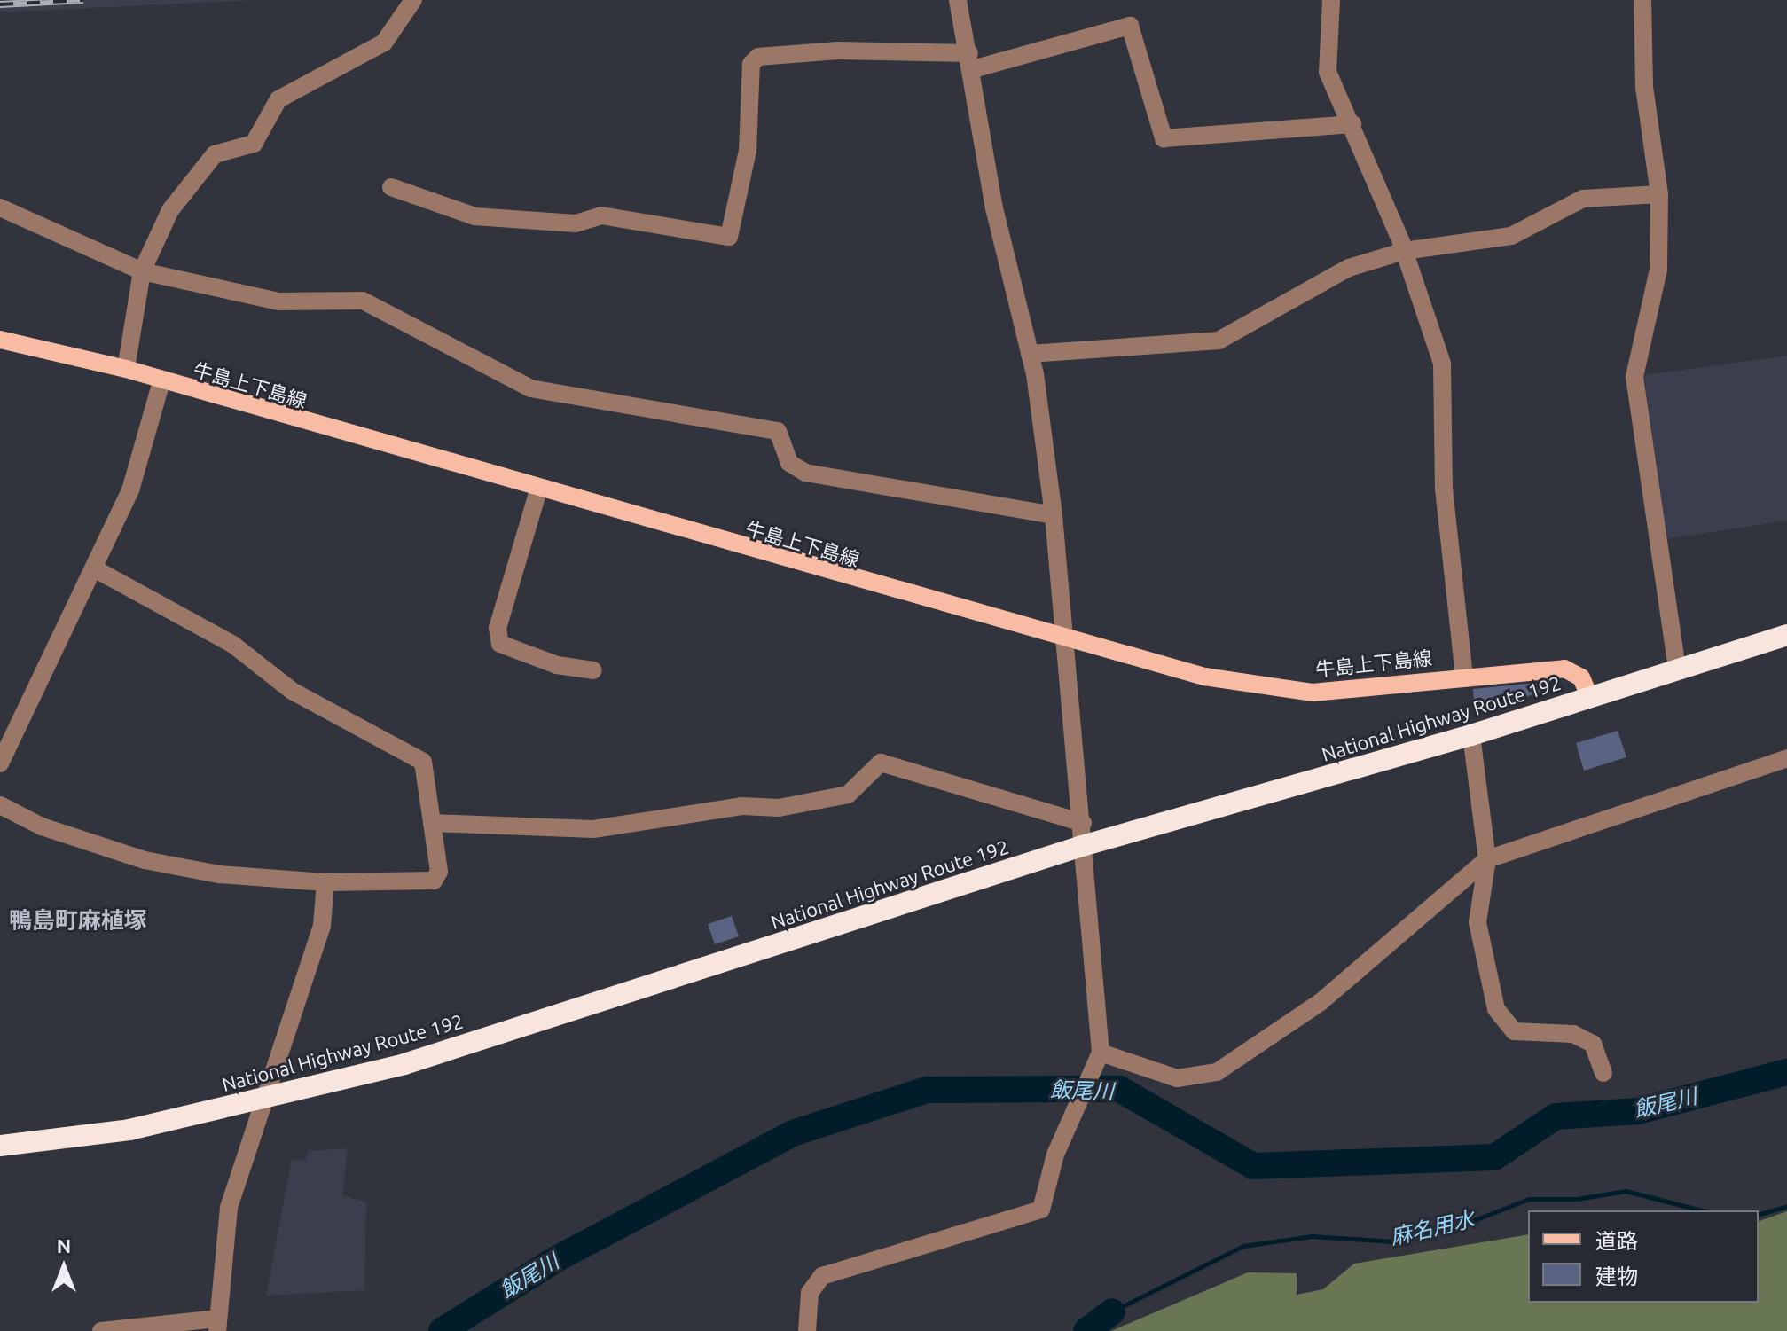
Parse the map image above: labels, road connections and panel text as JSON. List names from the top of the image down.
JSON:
{
  "streets": {
    "highway": ["National Highway Route 192"],
    "main road": ["牛島上下島線"]
  },
  "crossings": [
    ["牛島上下島線", "National Highway Route 192"]
  ],
  "districts": ["鴨島町麻植塚"],
  "water": ["飯尾川", "麻名用水"],
  "legend": ["道路", "建物"],
  "north": "top"
}
